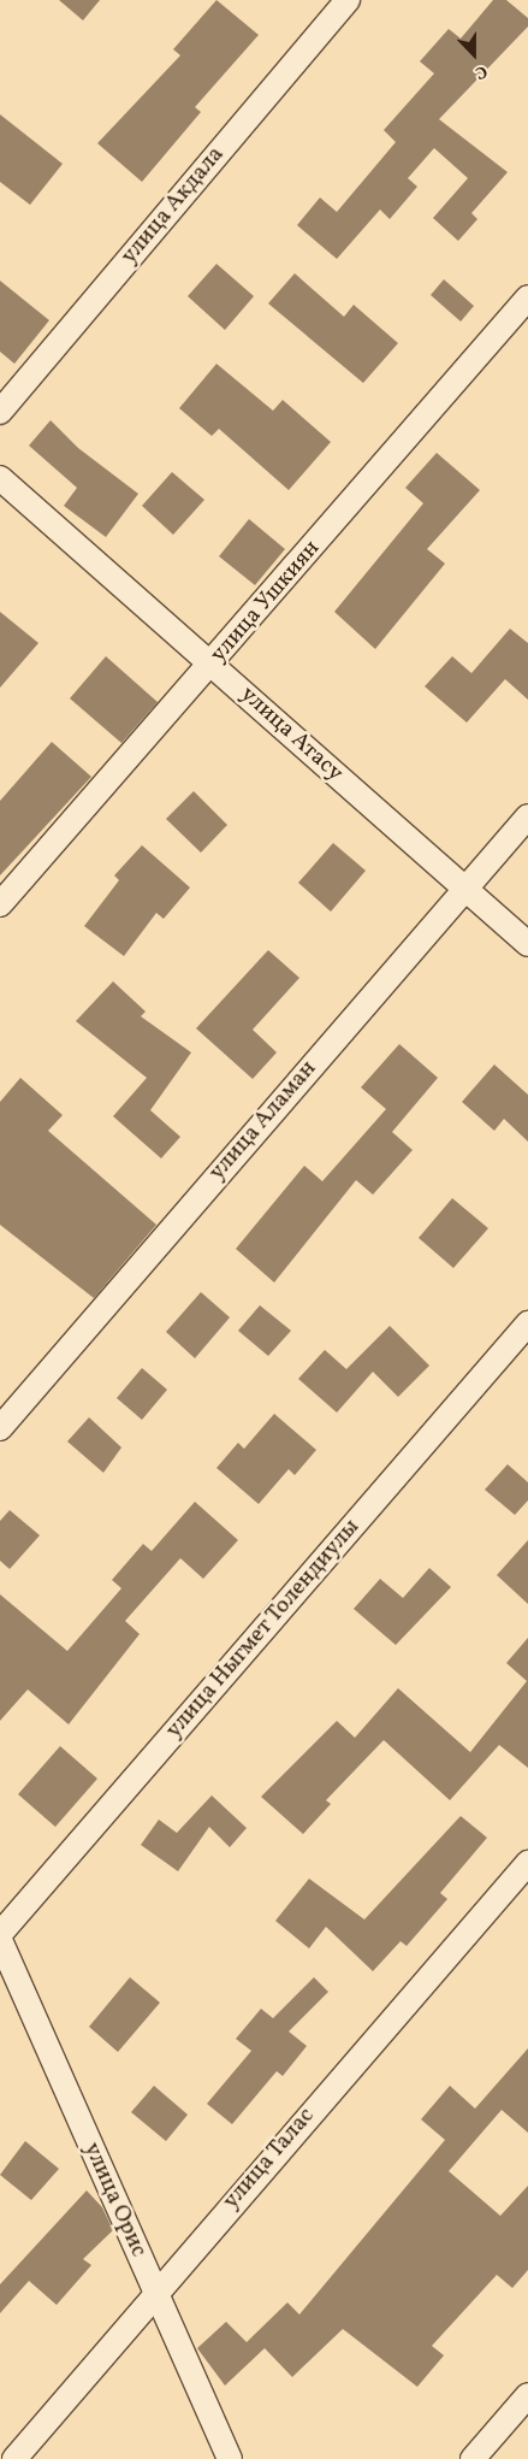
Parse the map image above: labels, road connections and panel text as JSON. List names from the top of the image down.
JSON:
{
  "streets": {
    "street": [
      "улица Акдала",
      "улица Ушкиян",
      "улица Атасу",
      "улица Аламан",
      "улица Ныгмет Толендиулы",
      "улица Талас",
      "улица Орис"
    ]
  },
  "crossings": [
    ["улица Ушкиян", "улица Атасу"],
    ["улица Атасу", "улица Аламан"],
    ["улица Талас", "улица Орис"]
  ],
  "north": "bottom"
}
